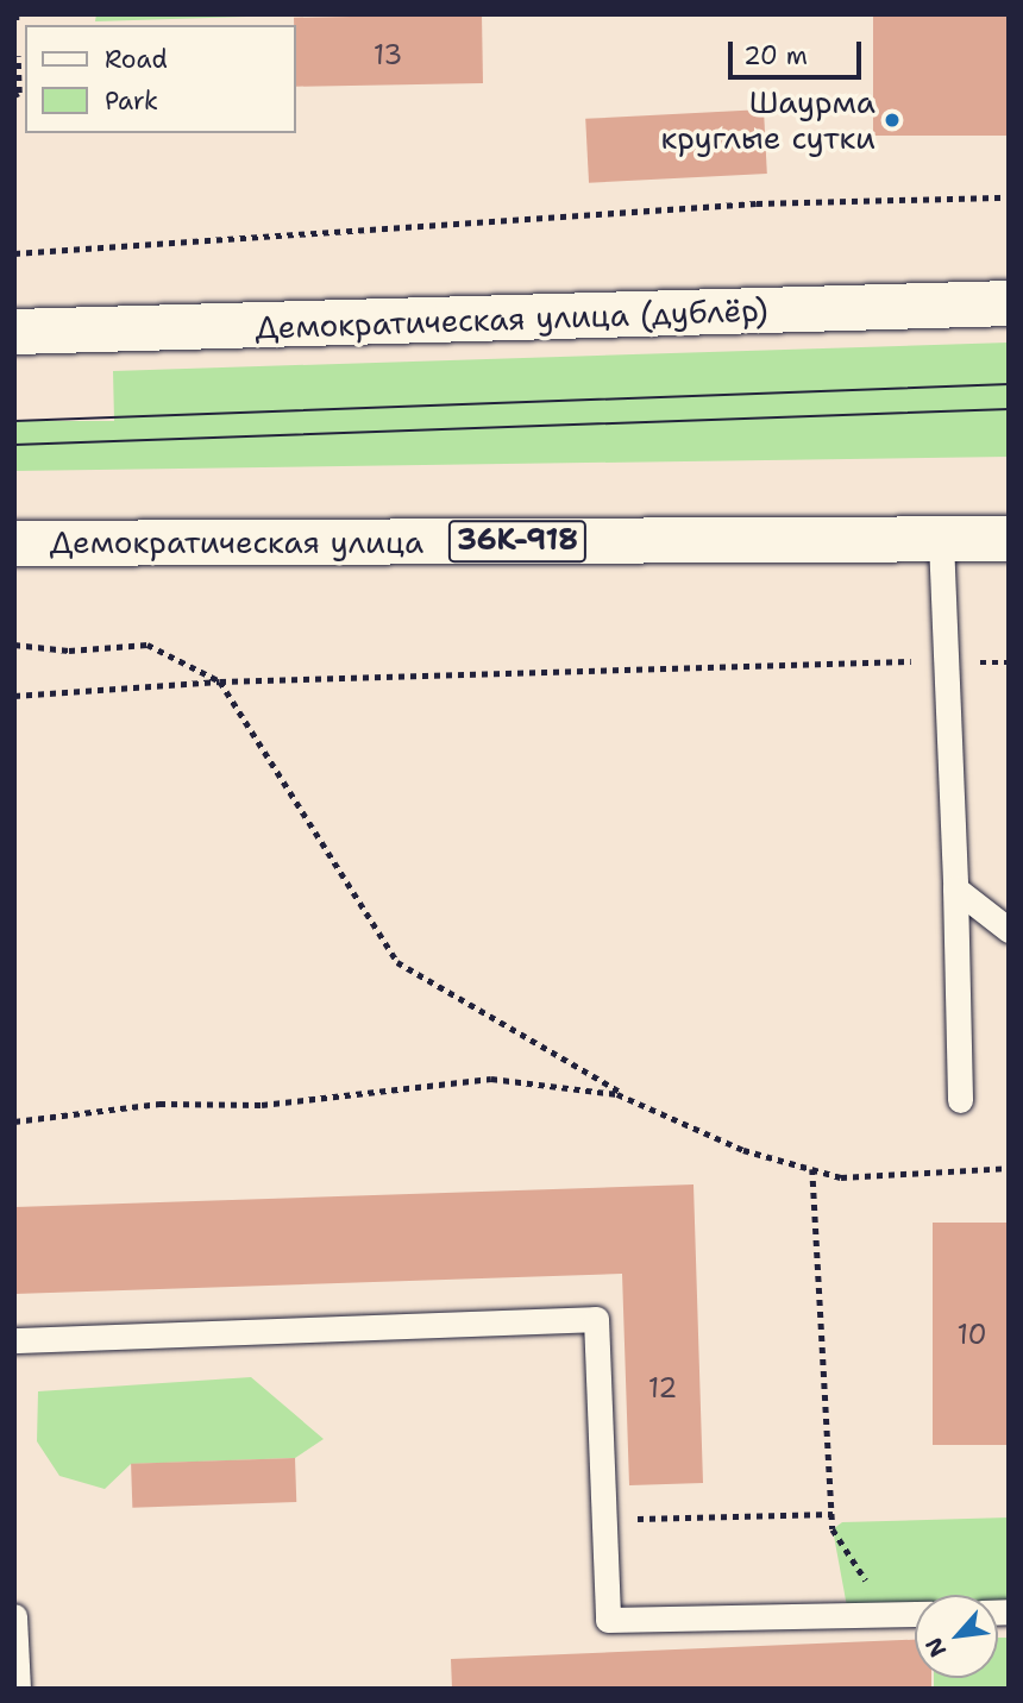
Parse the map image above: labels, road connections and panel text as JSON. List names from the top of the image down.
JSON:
{
  "streets": {
    "main road": ["Демократическая улица (дублёр)", "36К-918", "Демократическая улица"]
  },
  "places": ["Шаурма круглые сутки"],
  "house_numbers": ["13", "10", "12"],
  "legend": ["Road", "Park"],
  "scale_bar": "20 m",
  "north": "bottom left"
}
